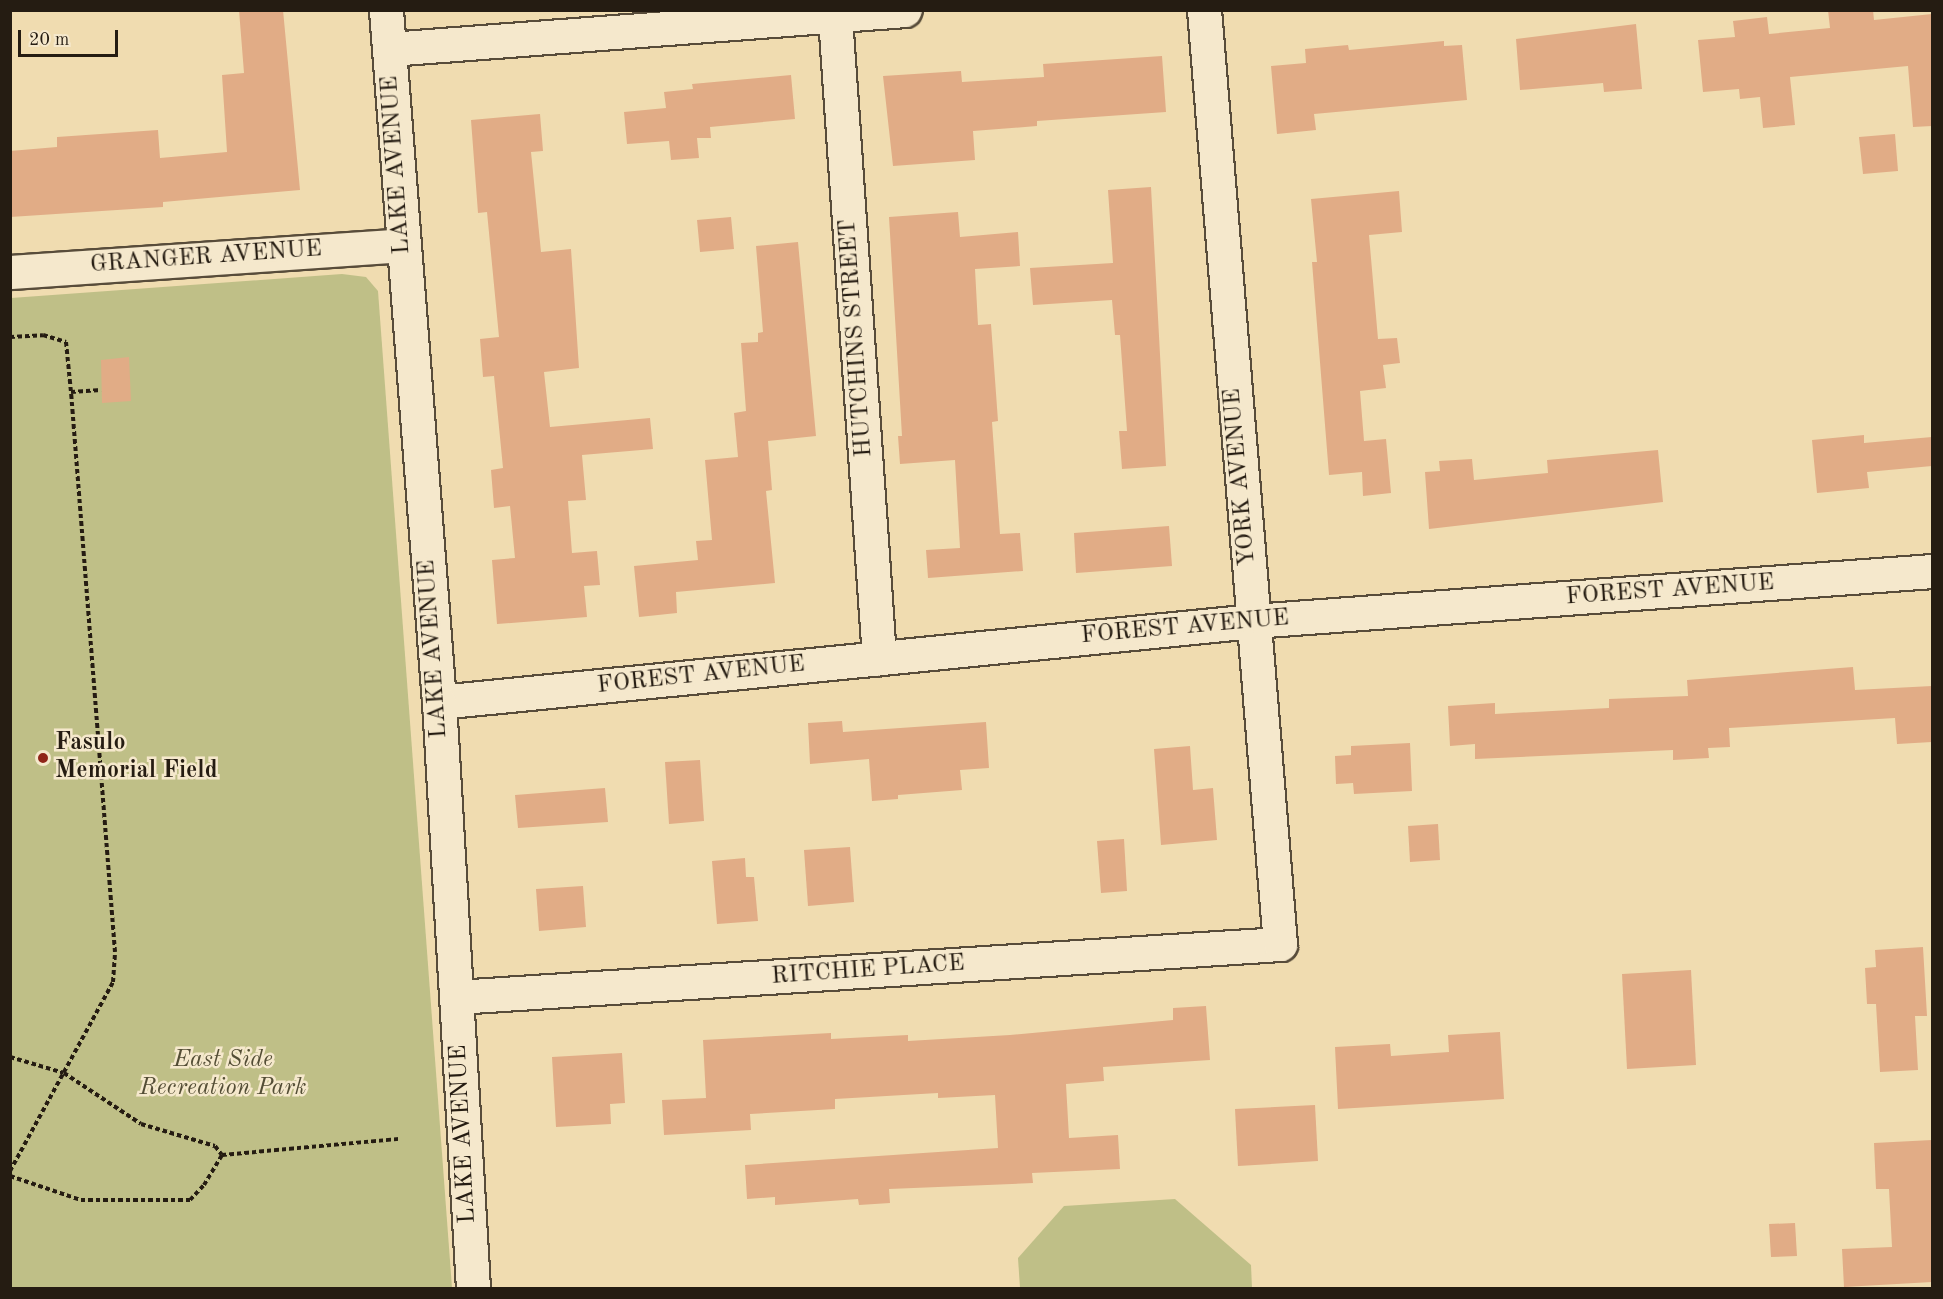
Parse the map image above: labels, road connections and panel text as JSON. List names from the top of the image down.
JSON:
{
  "streets": {
    "street": [
      "LAKE AVENUE",
      "GRANGER AVENUE",
      "HUTCHINS STREET",
      "YORK AVENUE",
      "FOREST AVENUE",
      "RITCHIE PLACE"
    ]
  },
  "crossings": [
    ["LAKE AVENUE", "GRANGER AVENUE"],
    ["LAKE AVENUE", "FOREST AVENUE"],
    ["LAKE AVENUE", "RITCHIE PLACE"],
    ["HUTCHINS STREET", "FOREST AVENUE"],
    ["YORK AVENUE", "FOREST AVENUE"],
    ["YORK AVENUE", "RITCHIE PLACE"]
  ],
  "parks": ["East Side Recreation Park"],
  "places": ["Fasulo Memorial Field"],
  "scale_bar": "20 m"
}
